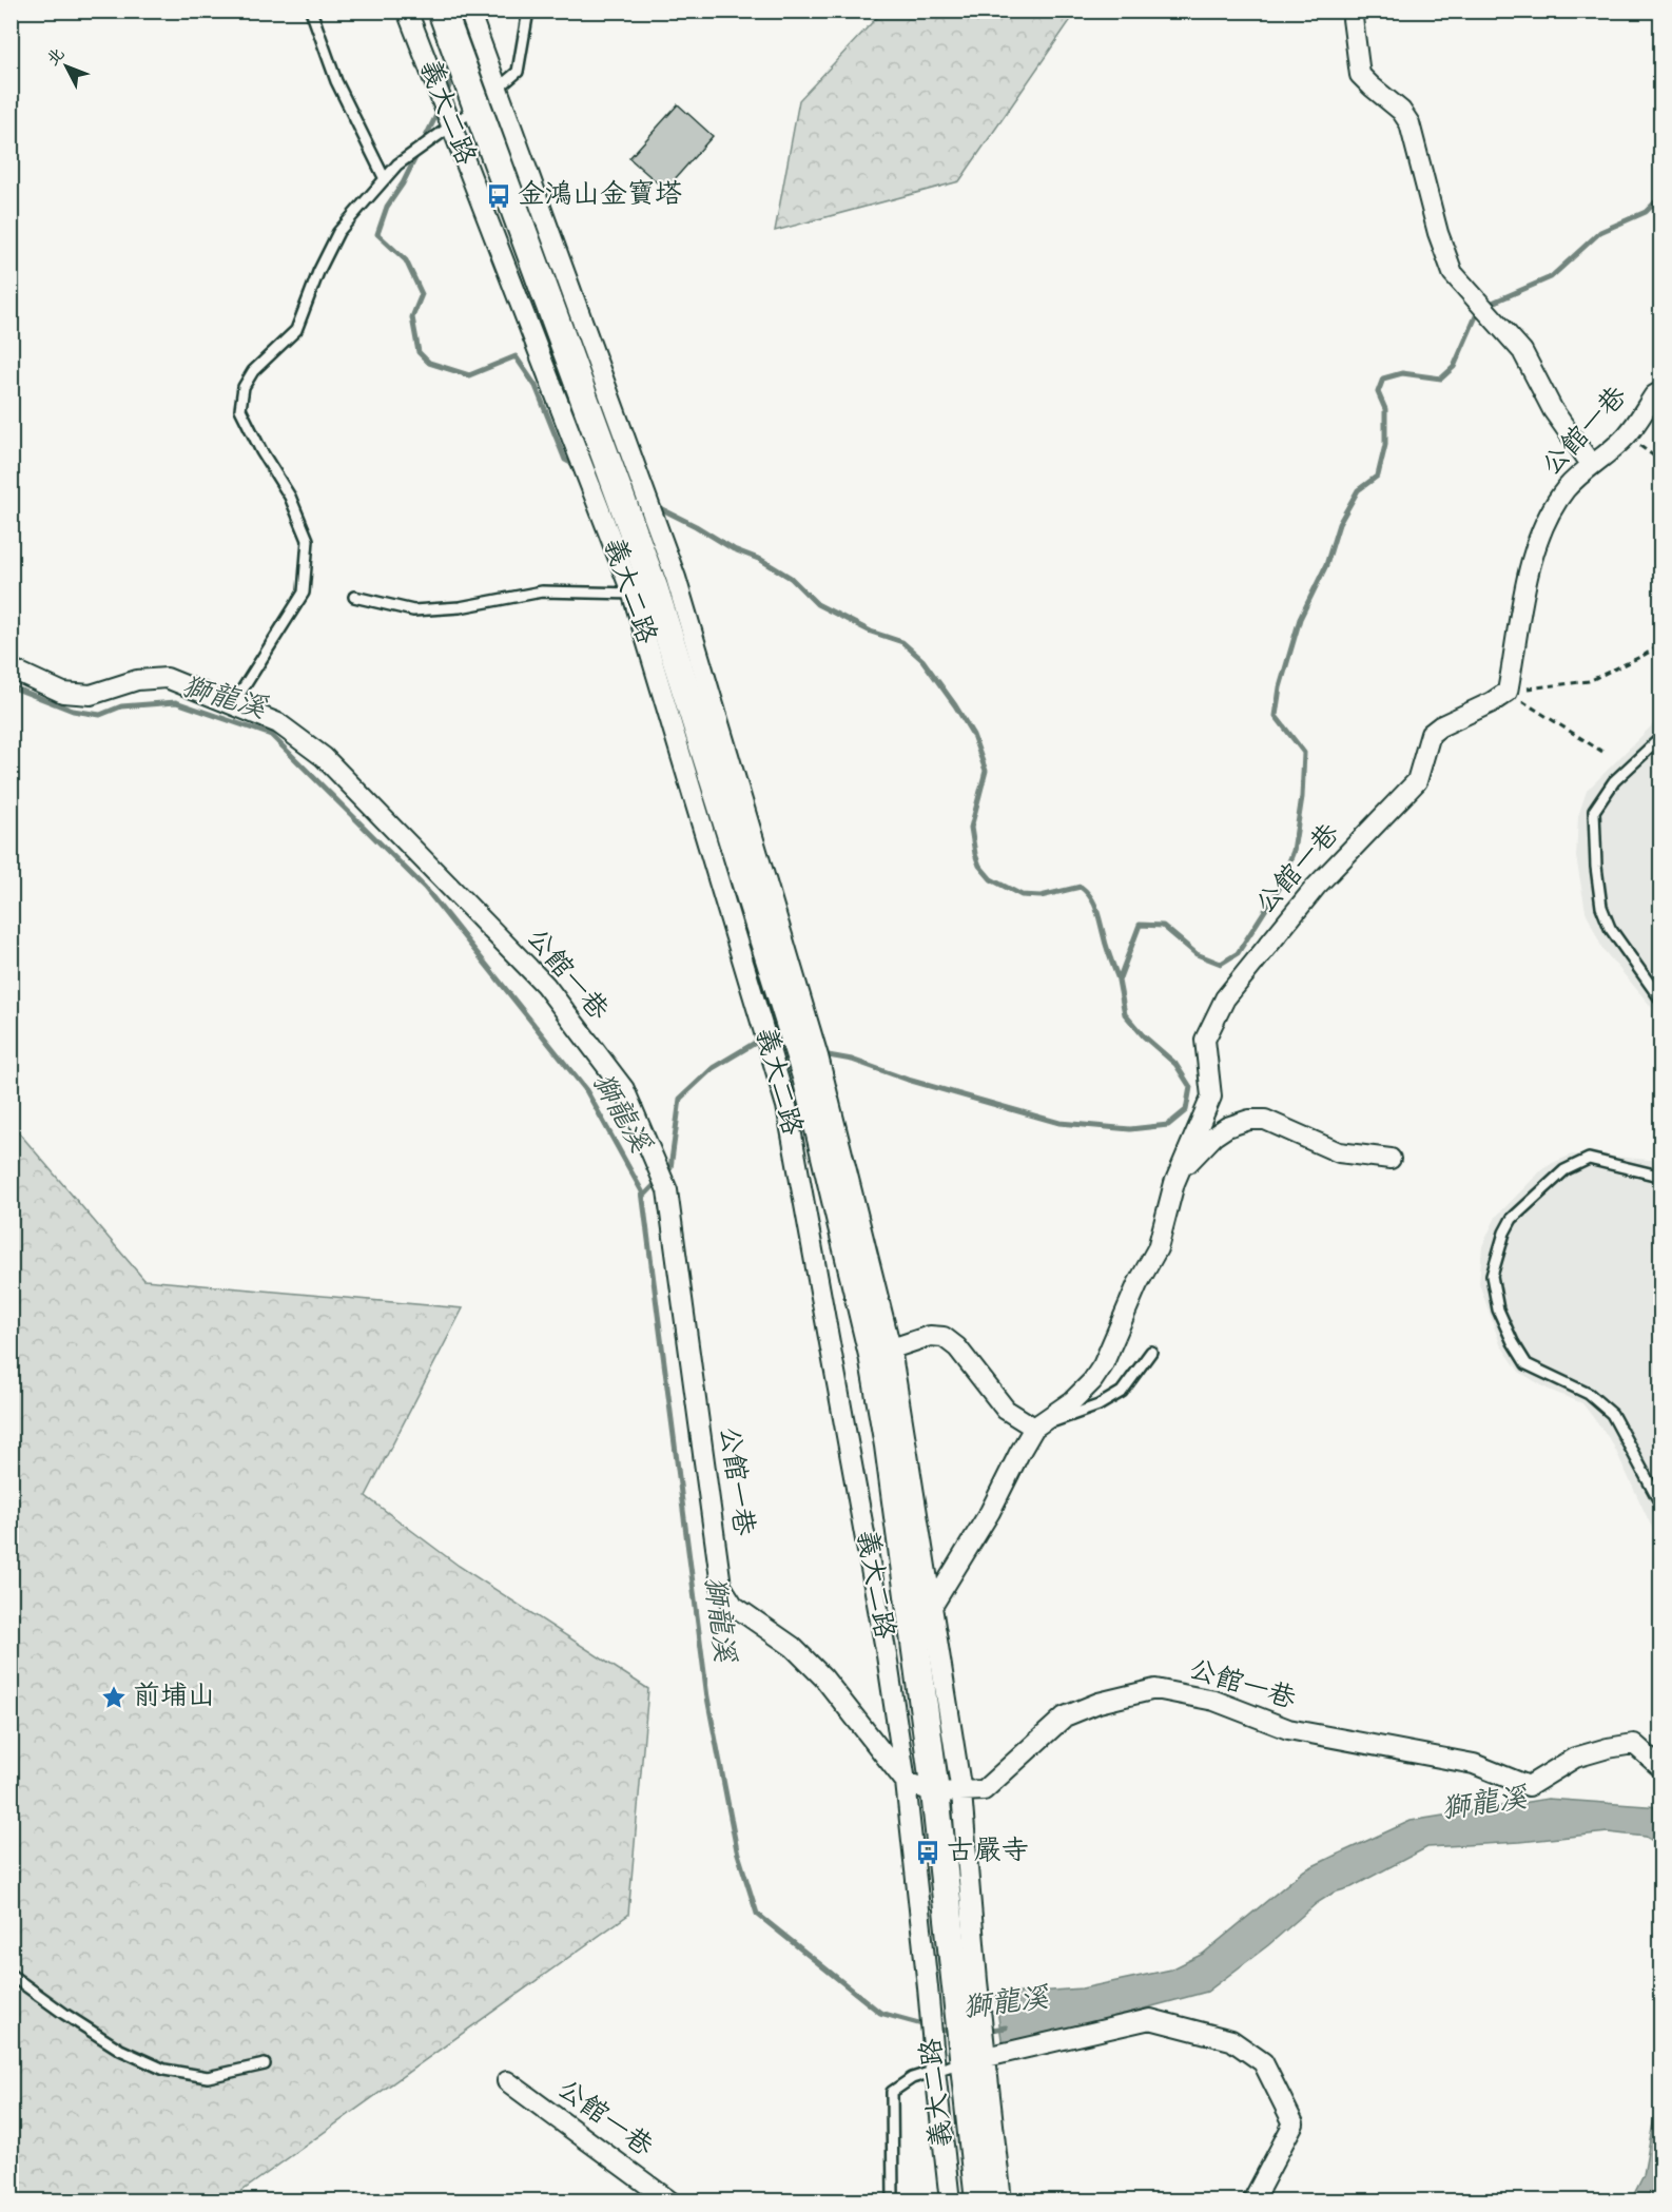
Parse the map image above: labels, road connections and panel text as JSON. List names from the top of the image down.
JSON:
{
  "streets": {
    "street": ["義大二路", "公館一巷"]
  },
  "crossings": [
    ["義大二路", "公館一巷"]
  ],
  "water": ["獅龍溪"],
  "places": {
    "bus stop": ["金鴻山金寶塔", "古嚴寺"],
    "place": ["前埔山"]
  },
  "north": "top left"
}
